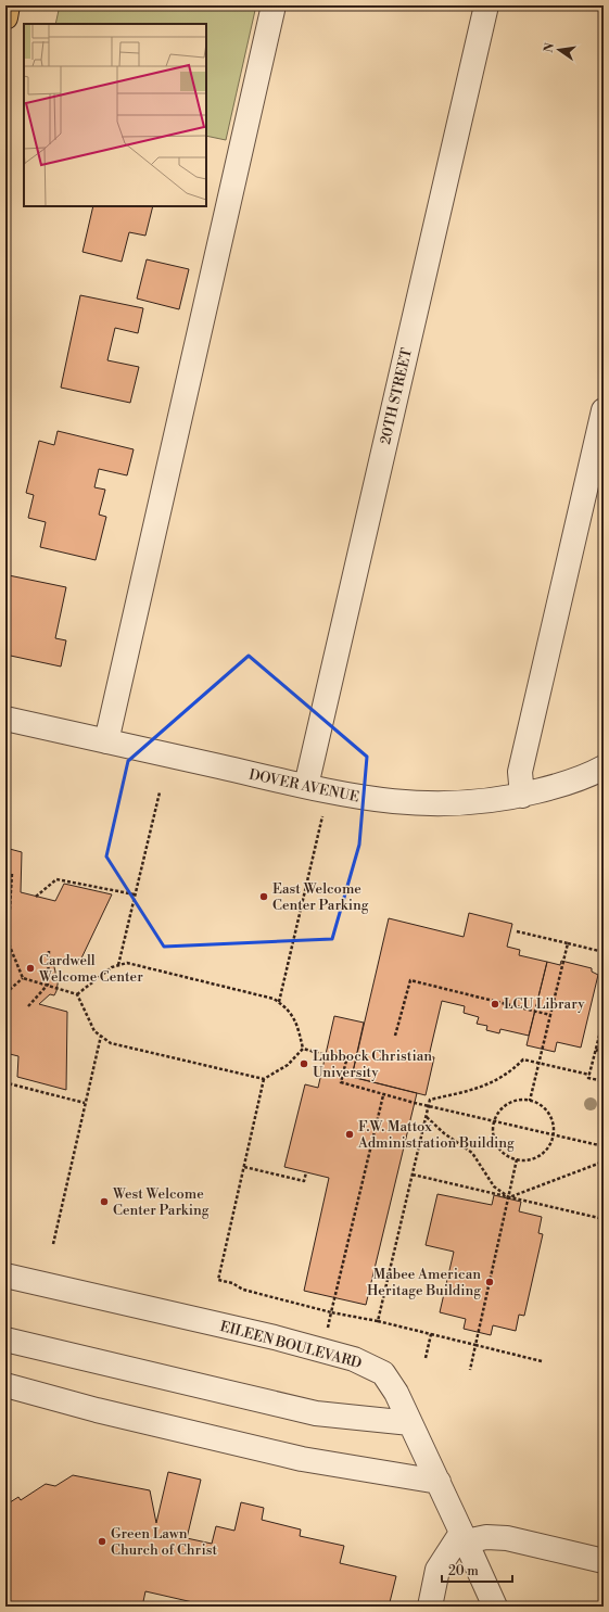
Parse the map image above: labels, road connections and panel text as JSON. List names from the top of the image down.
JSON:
{
  "streets": {
    "street": ["20TH STREET", "DOVER AVENUE", "EILEEN BOULEVARD"]
  },
  "crossings": [
    ["20TH STREET", "DOVER AVENUE"]
  ],
  "places": [
    "East Welcome Center Parking",
    "Cardwell Welcome Center",
    "LCU Library",
    "Lubbock Christian University",
    "F.W. Mattox Administration Building",
    "West Welcome Center Parking",
    "Mabee American Heritage Building",
    "Green Lawn Church of Christ"
  ],
  "scale_bar": "20 m",
  "north": "left"
}
